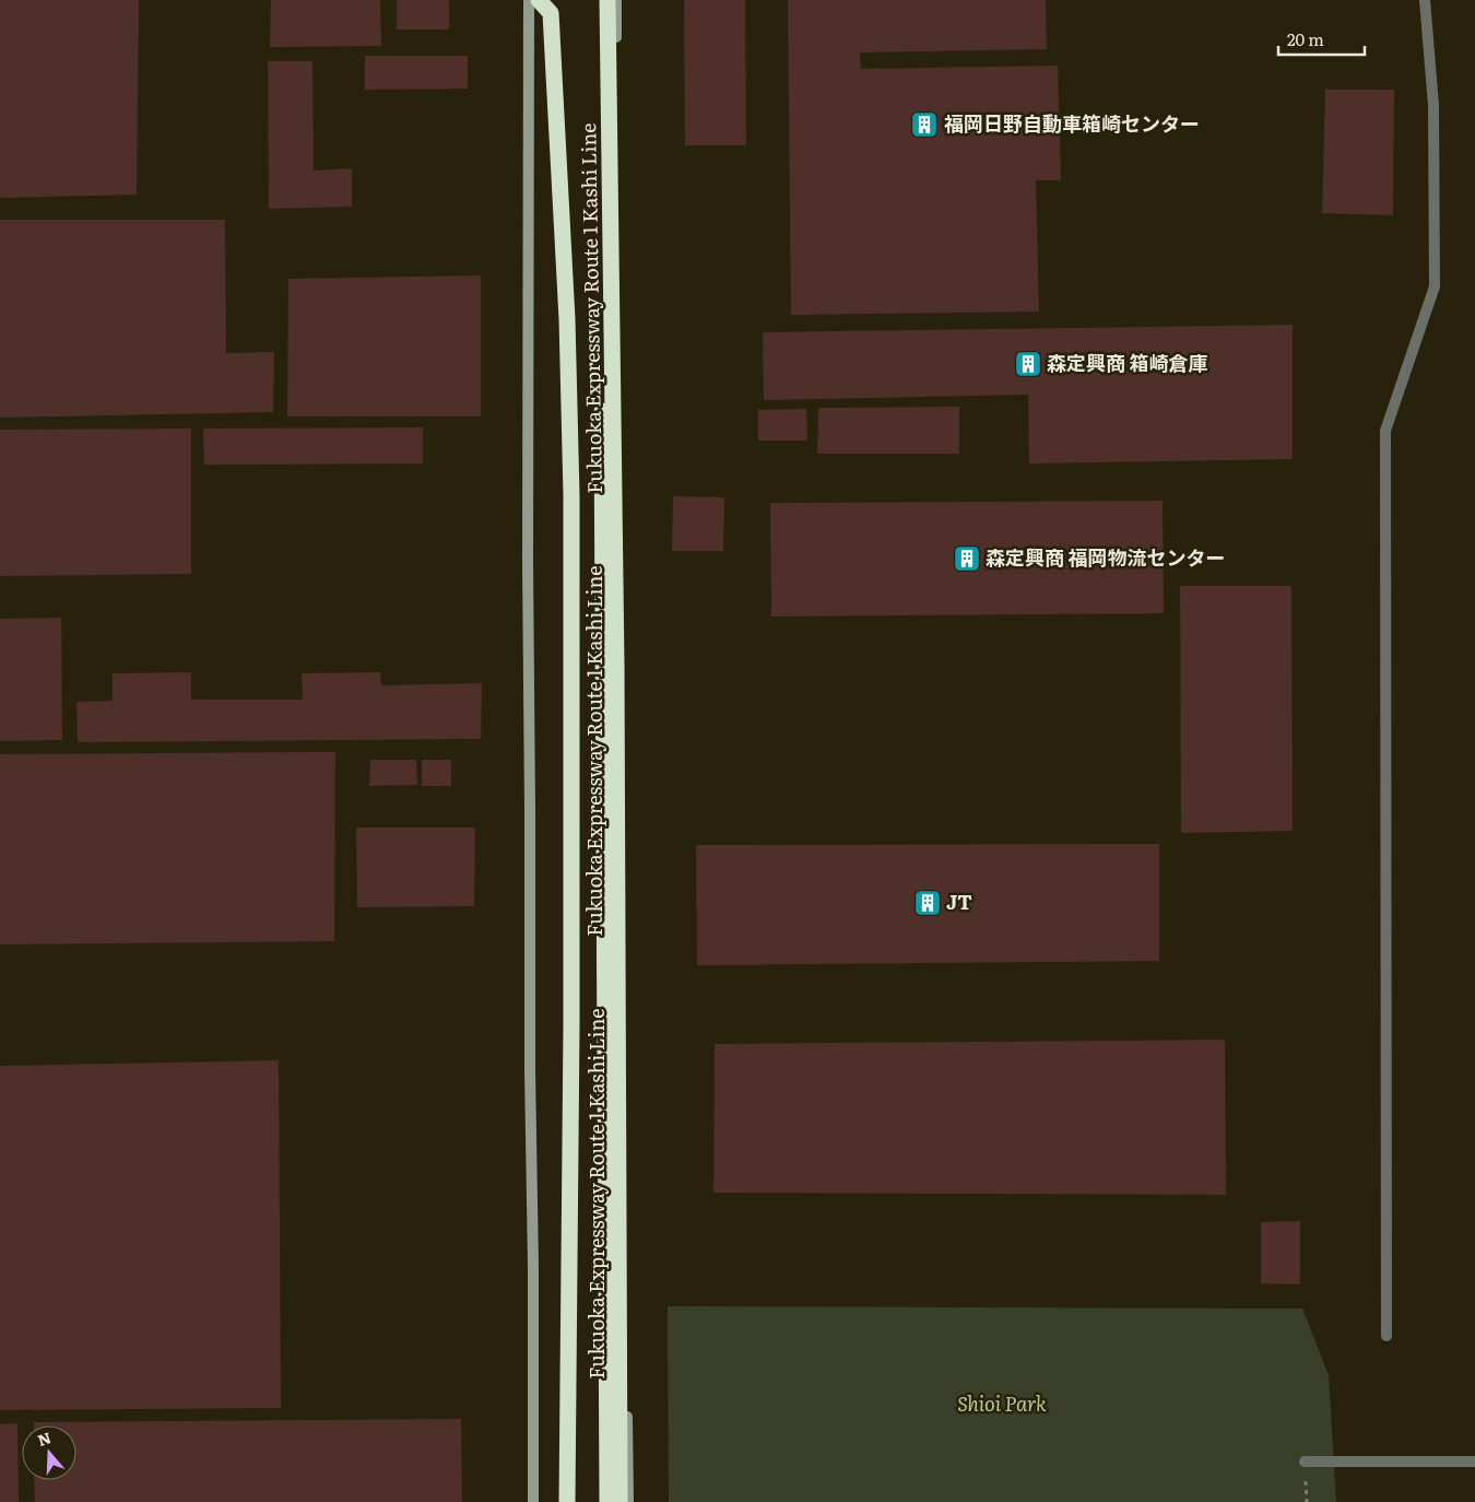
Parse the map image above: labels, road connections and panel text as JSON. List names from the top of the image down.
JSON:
{
  "streets": {
    "highway": ["Fukuoka Expressway Route 1 Kashi Line"]
  },
  "parks": ["Shioi Park"],
  "places": {
    "building": [
      "福岡日野自動車箱崎センター",
      "森定興商 箱崎倉庫",
      "森定興商 福岡物流センター",
      "JT"
    ]
  },
  "scale_bar": "20 m",
  "north": "top"
}
